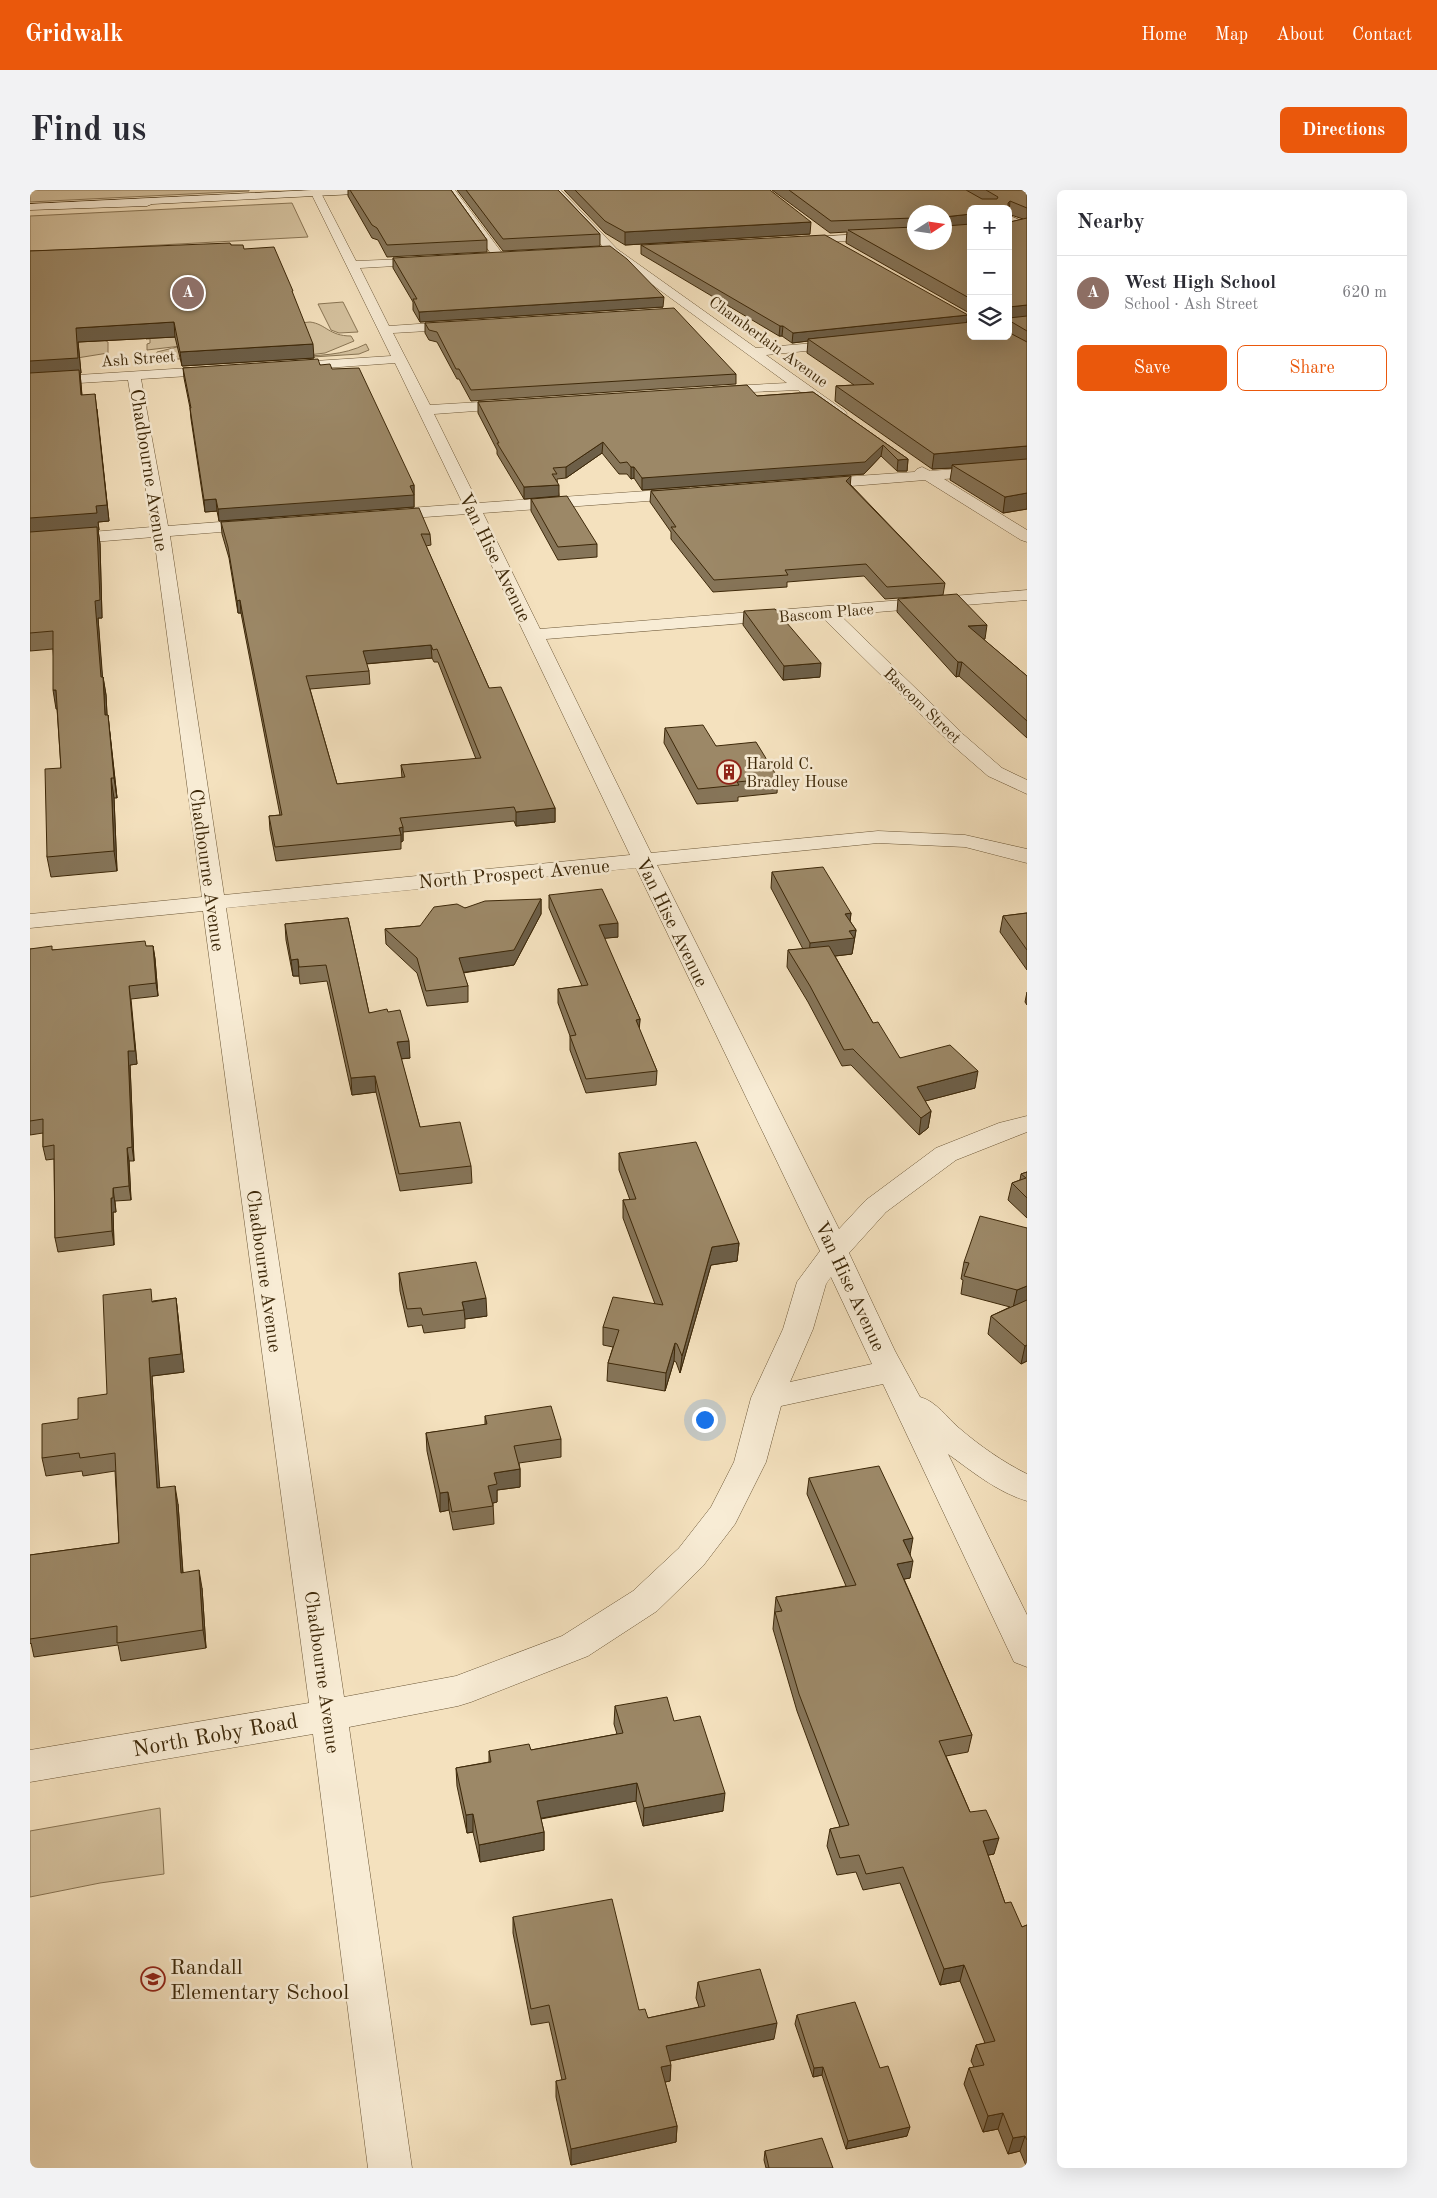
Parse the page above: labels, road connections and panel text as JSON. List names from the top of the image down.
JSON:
{
  "streets": {
    "street": [
      "Chamberlain Avenue",
      "Ash Street",
      "Chadbourne Avenue",
      "Van Hise Avenue",
      "Bascom Place",
      "Bascom Street",
      "North Prospect Avenue",
      "North Roby Road"
    ]
  },
  "crossings": [
    ["Ash Street", "Chadbourne Avenue"],
    ["Chadbourne Avenue", "North Prospect Avenue"],
    ["Chadbourne Avenue", "North Roby Road"],
    ["Van Hise Avenue", "Bascom Place"],
    ["Van Hise Avenue", "North Prospect Avenue"],
    ["Van Hise Avenue", "North Roby Road"],
    ["Bascom Place", "Bascom Street"]
  ],
  "places": {
    "building": ["Harold C. Bradley House"],
    "school or university": ["Randall Elementary School"]
  },
  "north": "right",
  "page": {
    "header": "Gridwalk",
    "nav": [
      "Home",
      "Map",
      "About",
      "Contact"
    ],
    "buttons": [
      "Directions",
      ["Save", "Share"]
    ],
    "title": "Find us",
    "heading": "Nearby",
    "map_buttons": ["+", "−"],
    "list": [
      {
        "mark": "A",
        "name": "West High School",
        "note": "School · Ash Street",
        "value": "620 m"
      }
    ],
    "pins": "A"
  }
}
